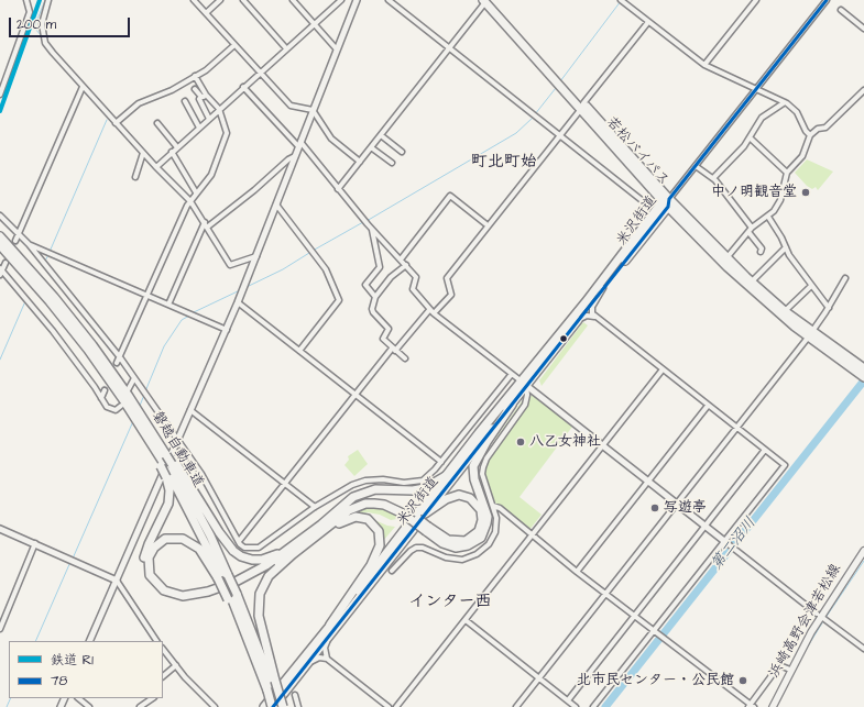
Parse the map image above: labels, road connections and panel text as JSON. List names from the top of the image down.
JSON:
{
  "streets": {
    "highway": ["若松バイパス", "米沢街道", "磐越自動車道"],
    "main road": ["浜崎高野会津若松線"]
  },
  "crossings": [
    ["若松バイパス", "米沢街道"],
    ["米沢街道", "磐越自動車道"]
  ],
  "districts": ["町北町始", "インター西"],
  "water": ["第二沼川"],
  "places": [
    "中ノ明観音堂",
    "八乙女神社",
    "写遊亭",
    "北市民センター・公民館"
  ],
  "lines": ["rail line R1", "transit line 78"],
  "legend": ["鉄道 R1", "78"],
  "scale_bar": "200 m"
}
